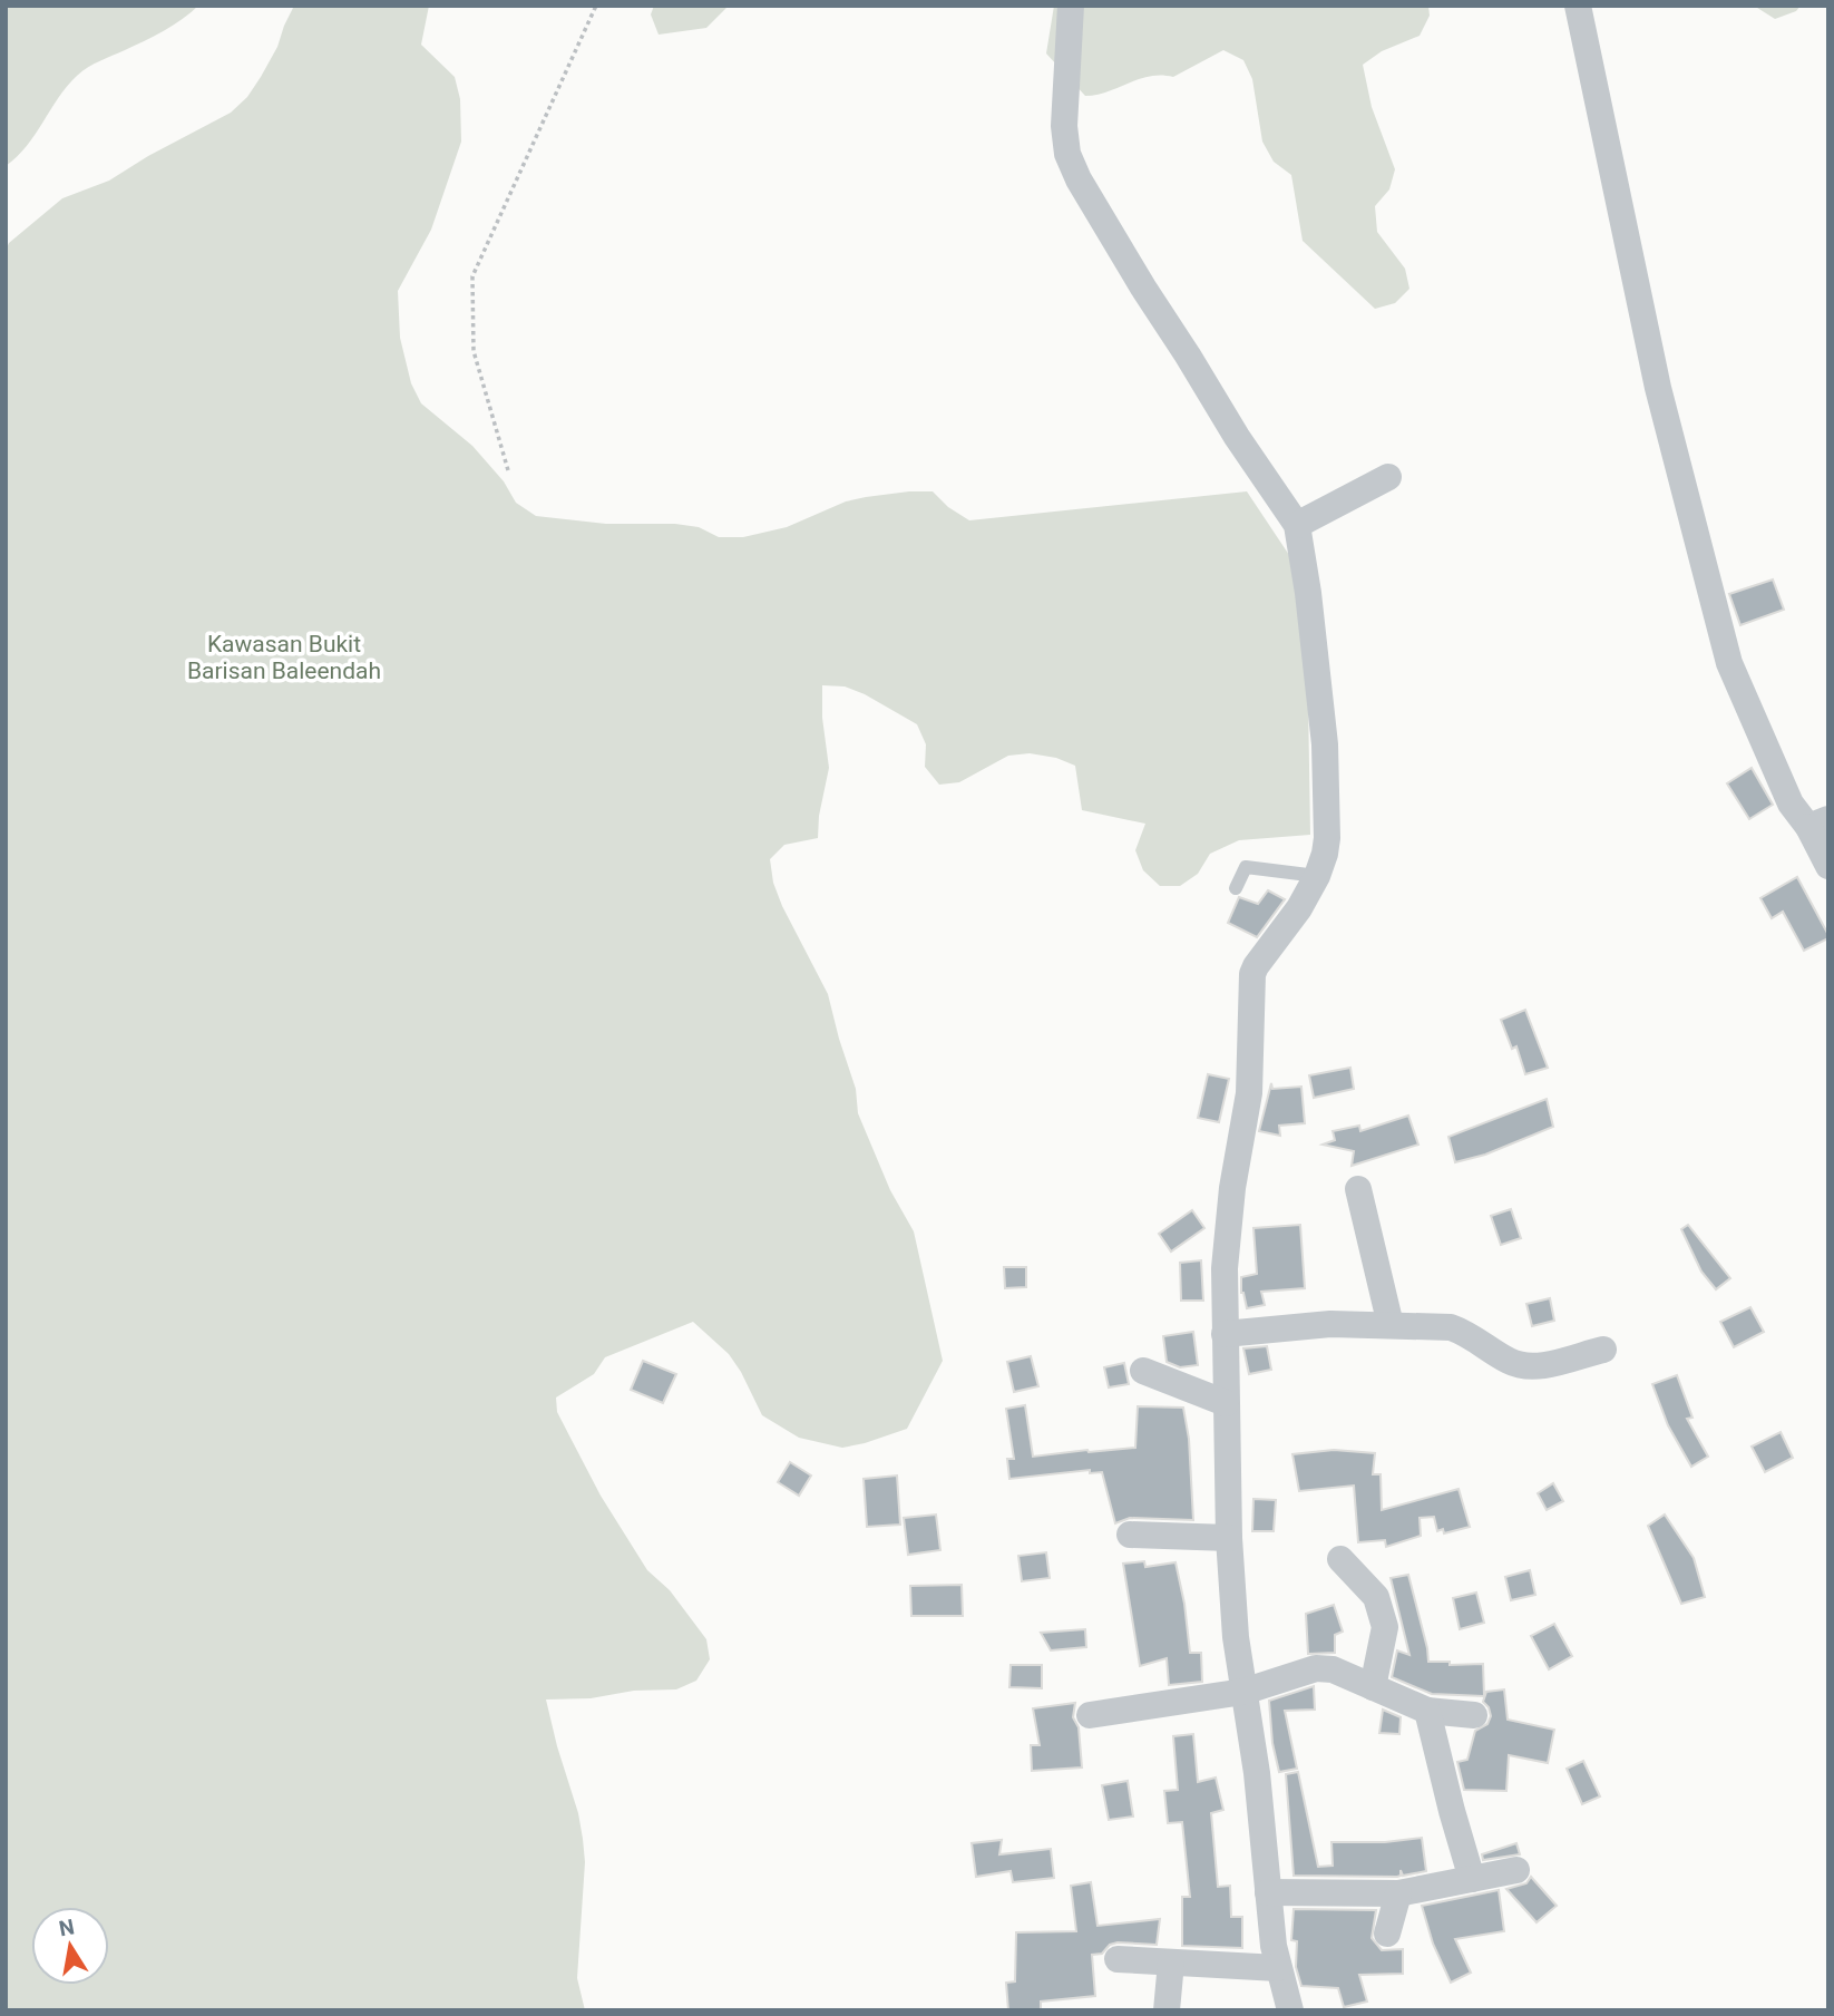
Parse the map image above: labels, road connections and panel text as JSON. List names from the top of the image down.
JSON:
{
  "parks": ["Kawasan Bukit Barisan Baleendah"],
  "north": "top"
}
